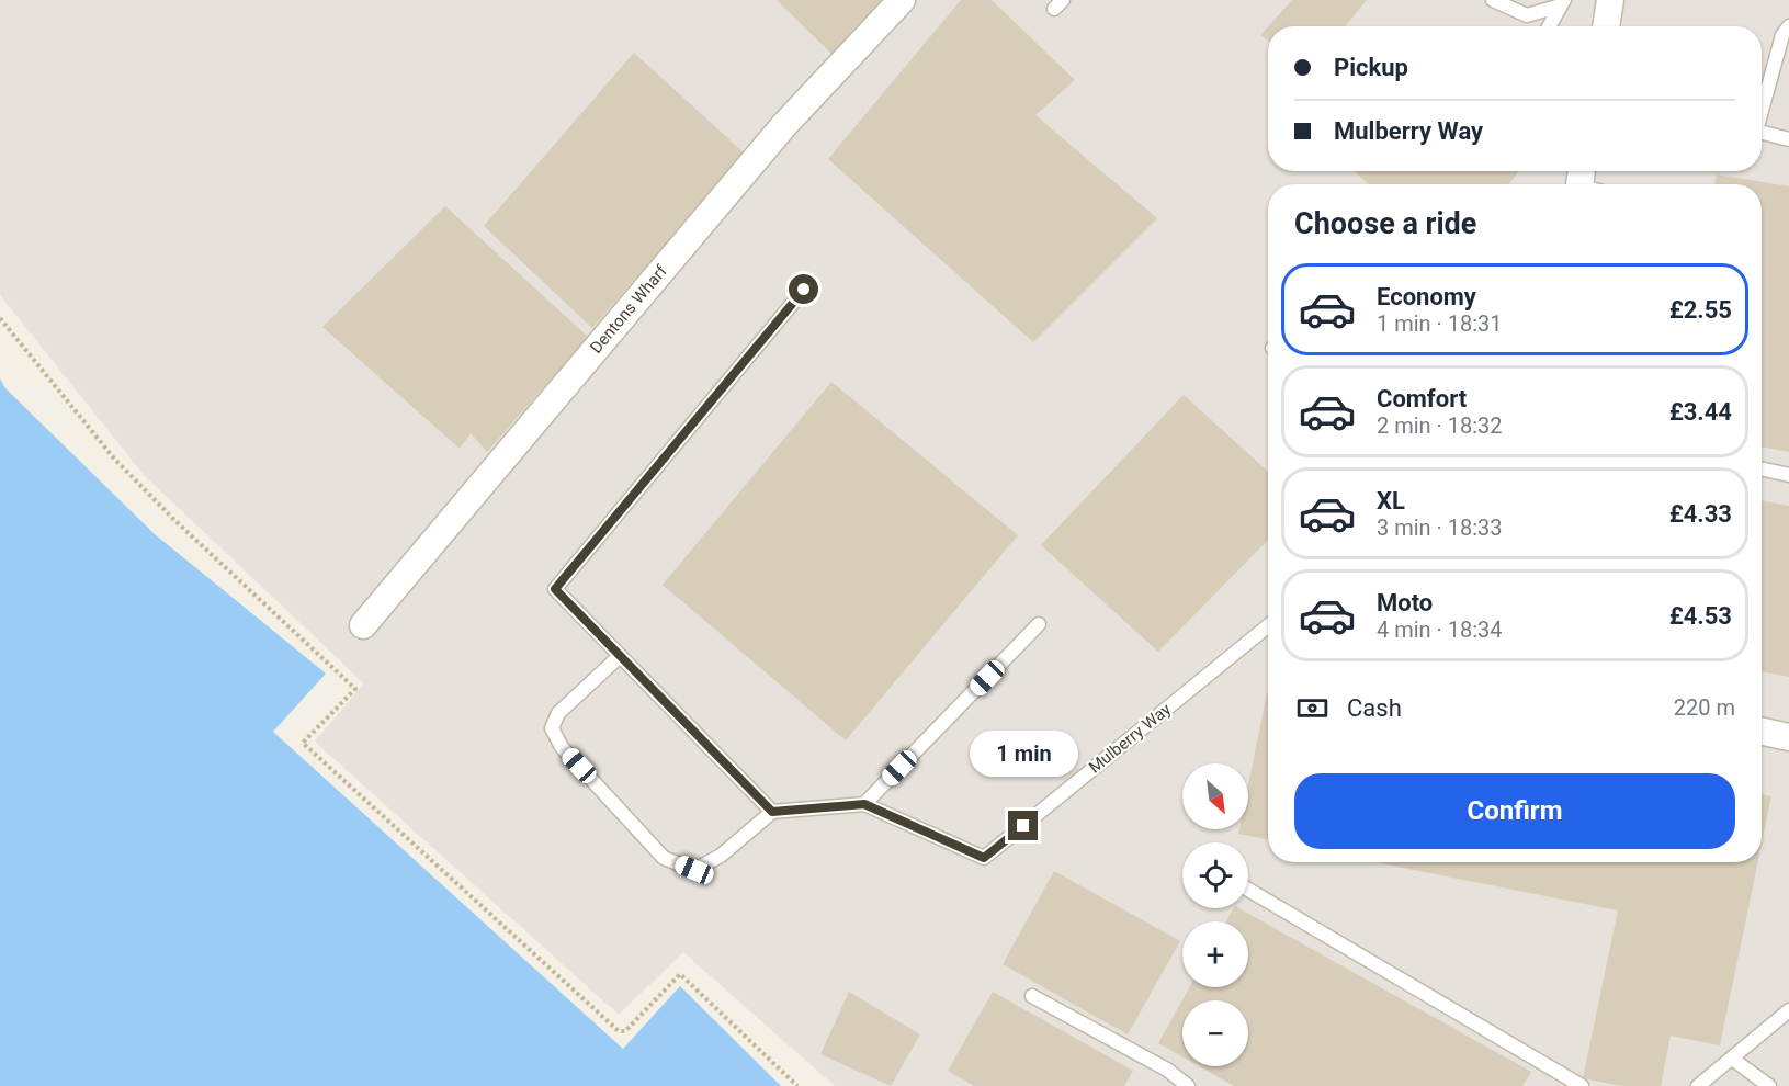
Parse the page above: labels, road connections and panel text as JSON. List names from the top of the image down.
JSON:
{
  "streets": {
    "street": ["Dentons Wharf"],
    "lane": ["Mulberry Way"]
  },
  "north": "bottom right",
  "page": {
    "banner": ["Pickup", "Mulberry Way"],
    "heading": "Choose a ride",
    "list": [
      {
        "name": "Economy",
        "note": "1 min · 18:31",
        "value": "£2.55"
      },
      {
        "name": "Comfort",
        "note": "2 min · 18:32",
        "value": "£3.44"
      },
      {
        "name": "XL",
        "note": "3 min · 18:33",
        "value": "£4.33"
      },
      {
        "name": "Moto",
        "note": "4 min · 18:34",
        "value": "£4.53"
      }
    ],
    "pay": ["Cash", "220 m"],
    "bubble": "1 min",
    "buttons": "Confirm",
    "map_buttons": ["+", "−"]
  }
}
